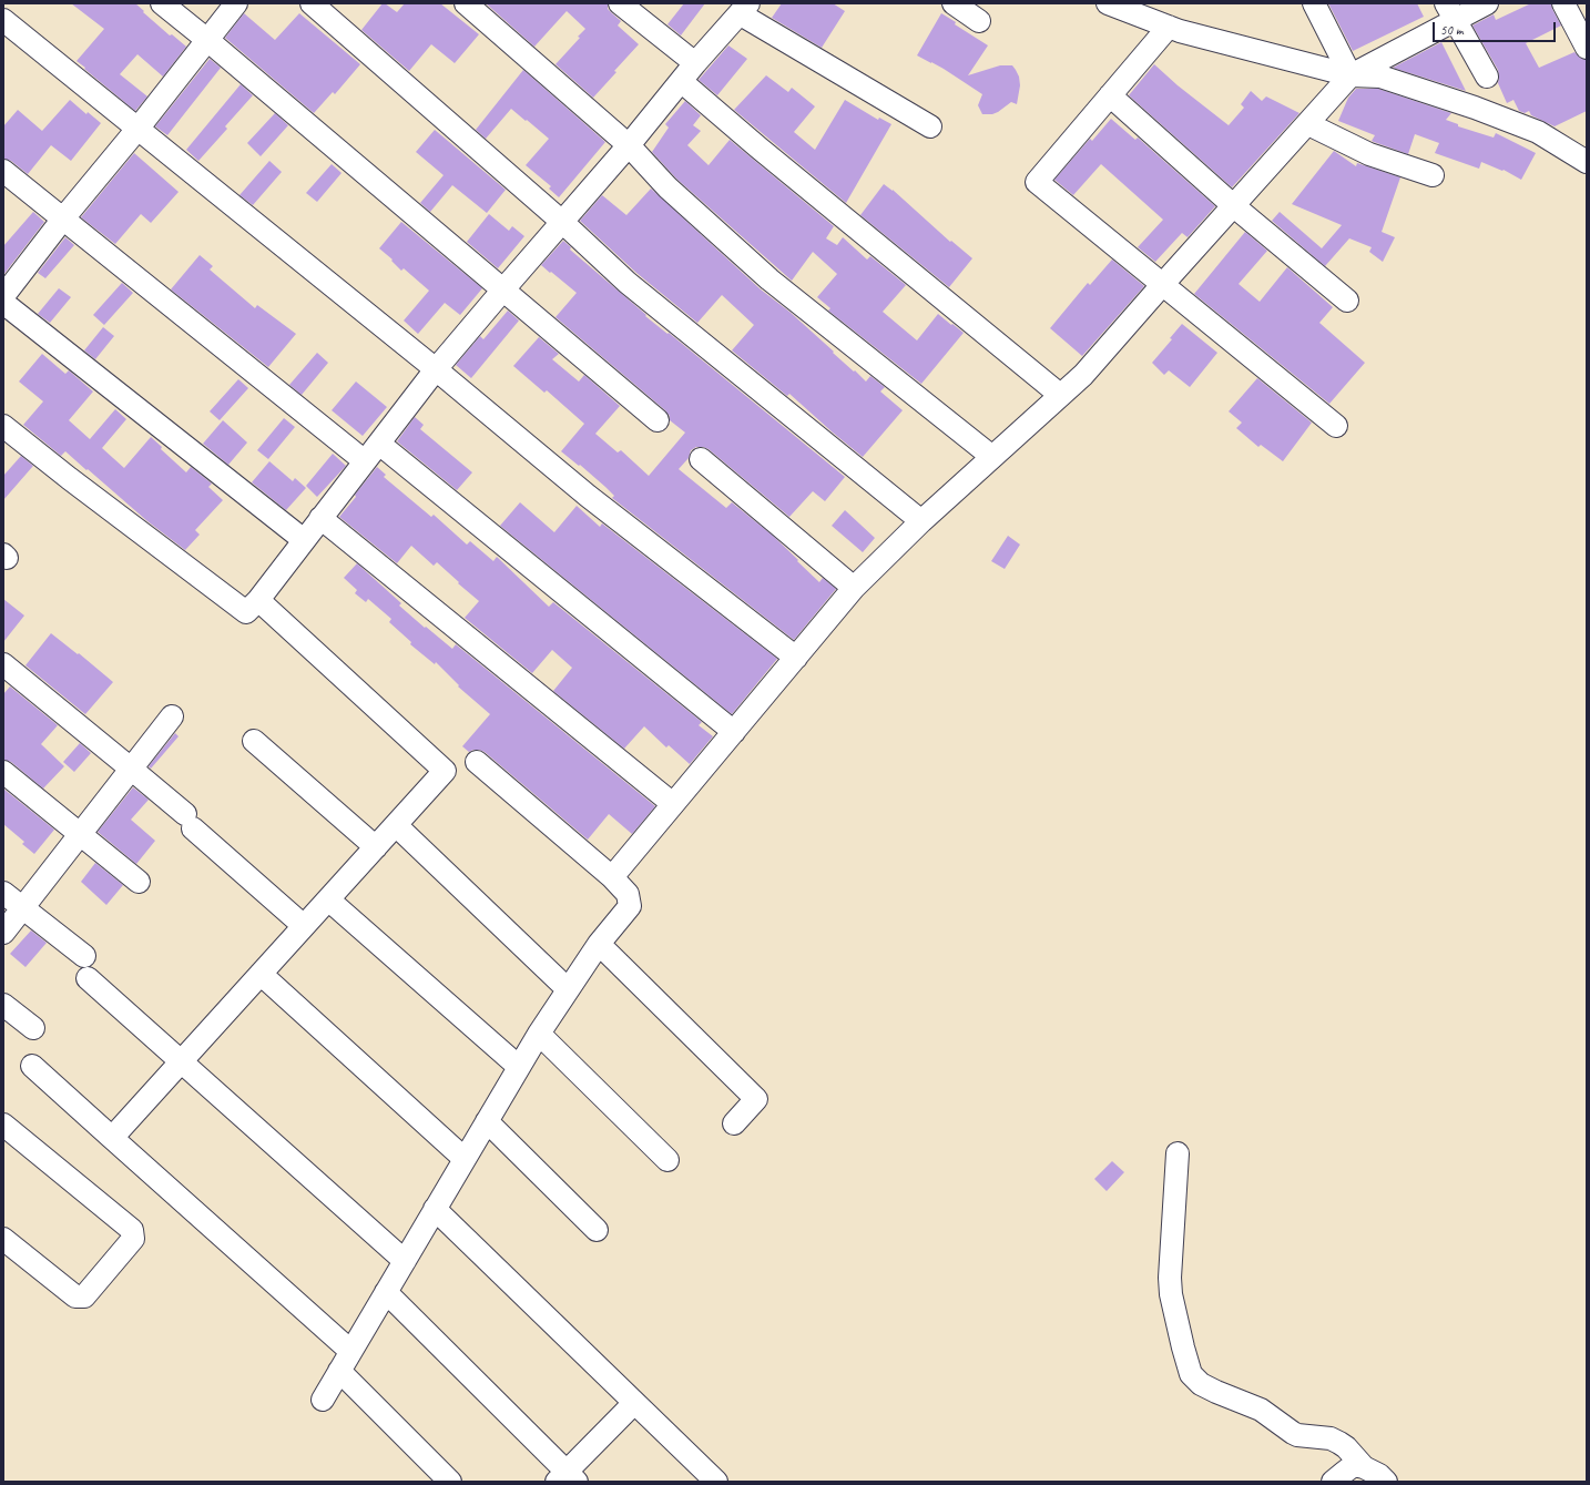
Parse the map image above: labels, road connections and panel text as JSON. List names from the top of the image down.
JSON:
{
  "scale_bar": "50 m"
}
